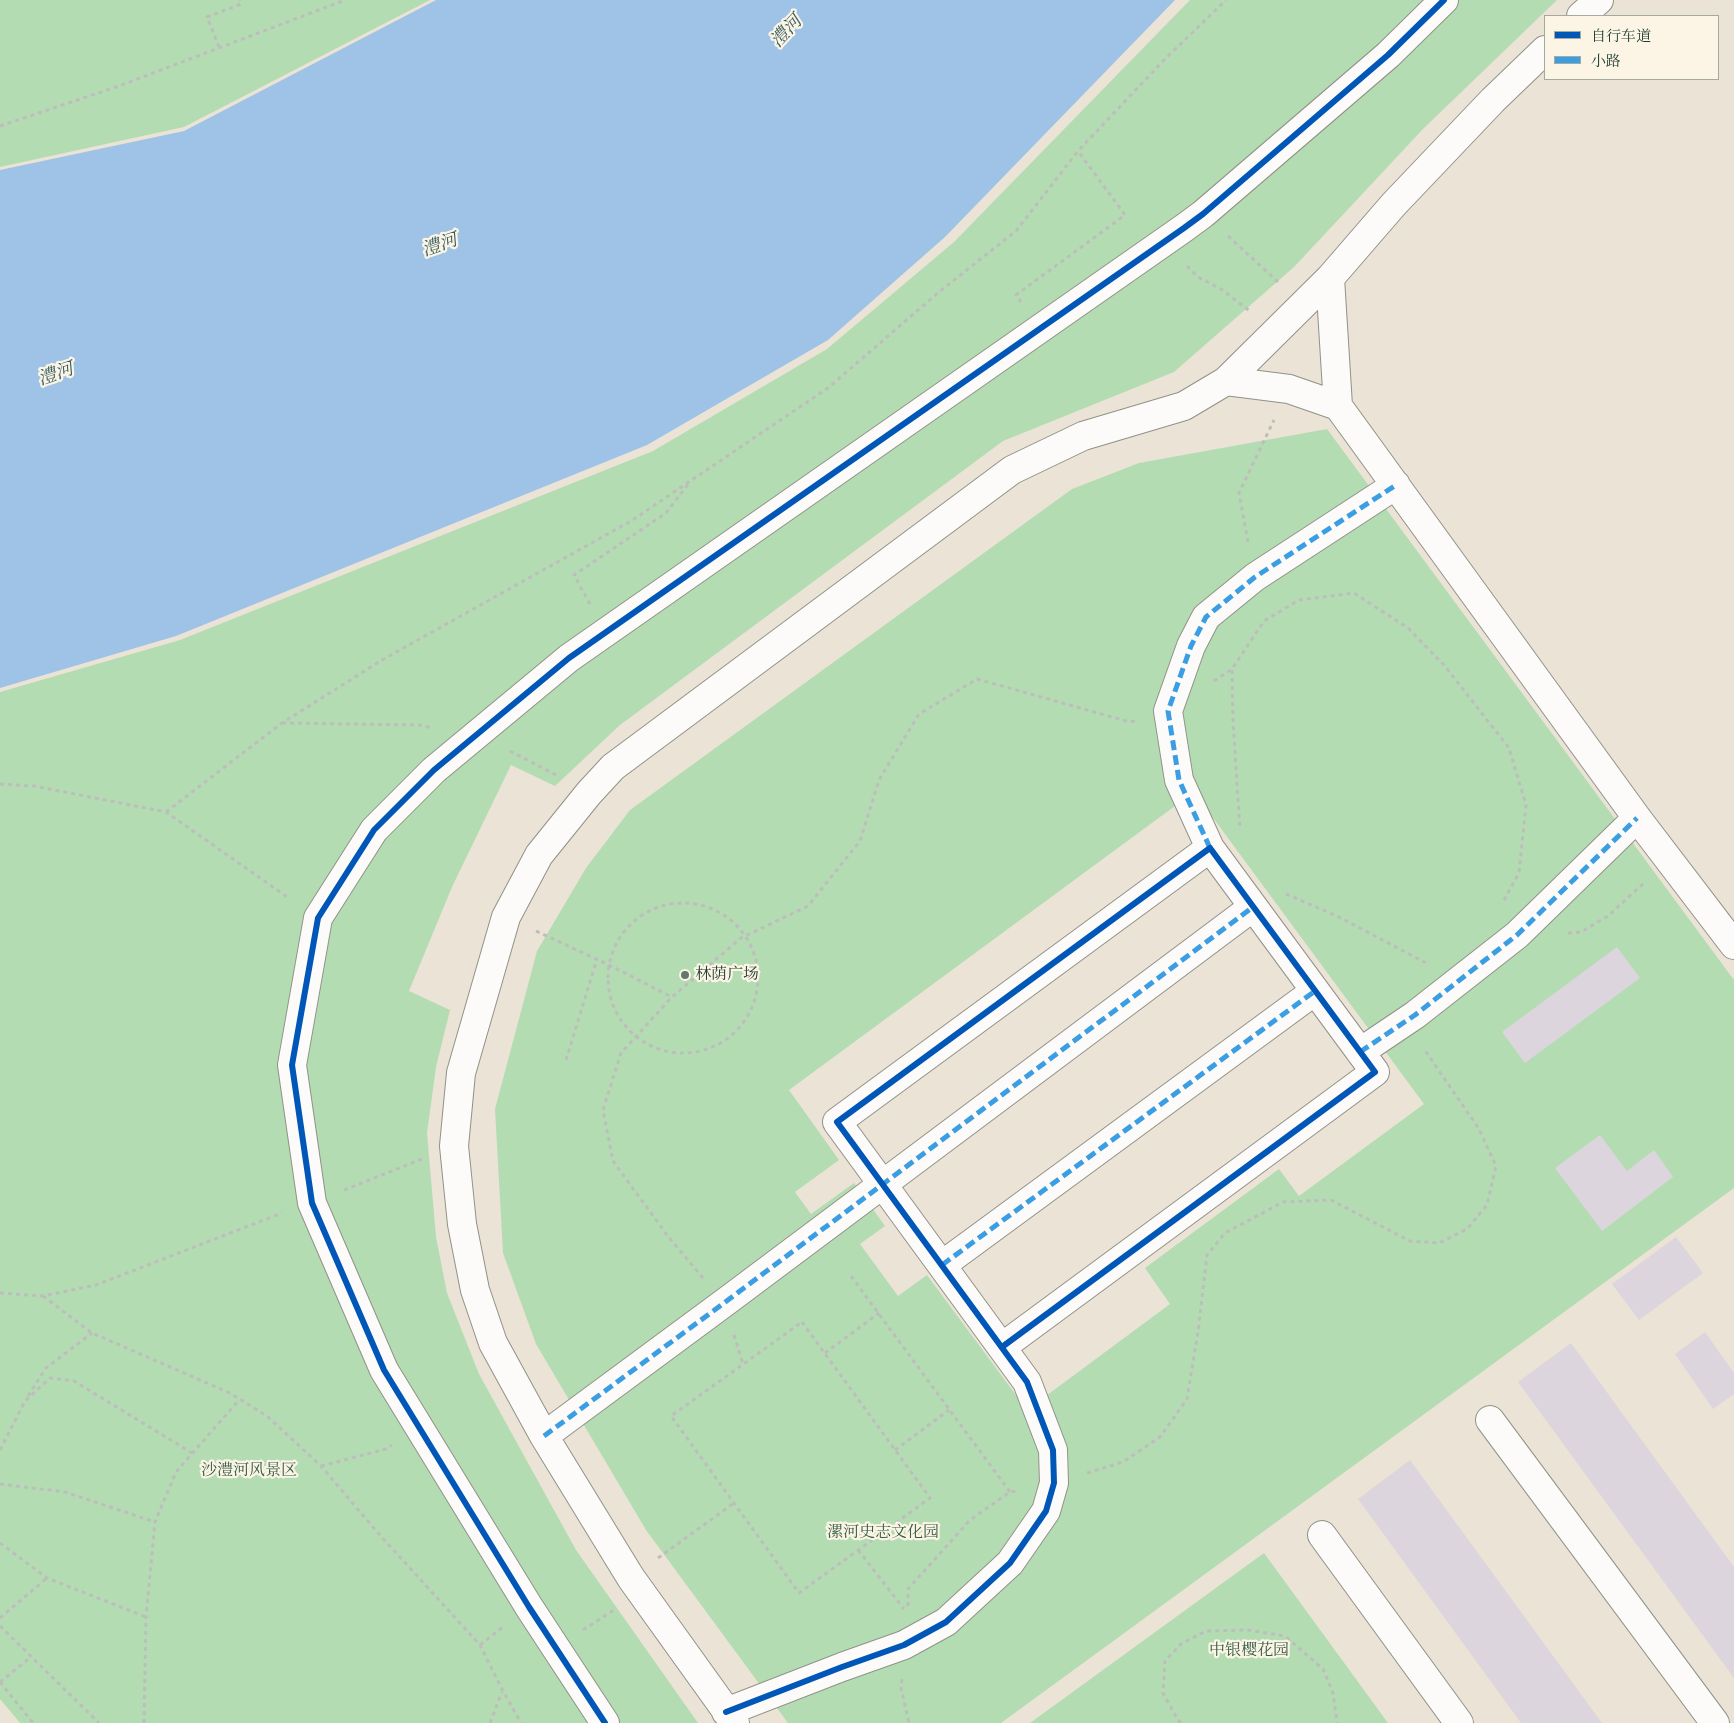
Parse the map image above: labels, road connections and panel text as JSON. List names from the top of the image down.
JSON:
{
  "water": ["澧河"],
  "parks": ["沙澧河风景区", "漯河史志文化园", "中银樱花园"],
  "places": ["林荫广场"],
  "legend": ["自行车道", "小路"]
}
